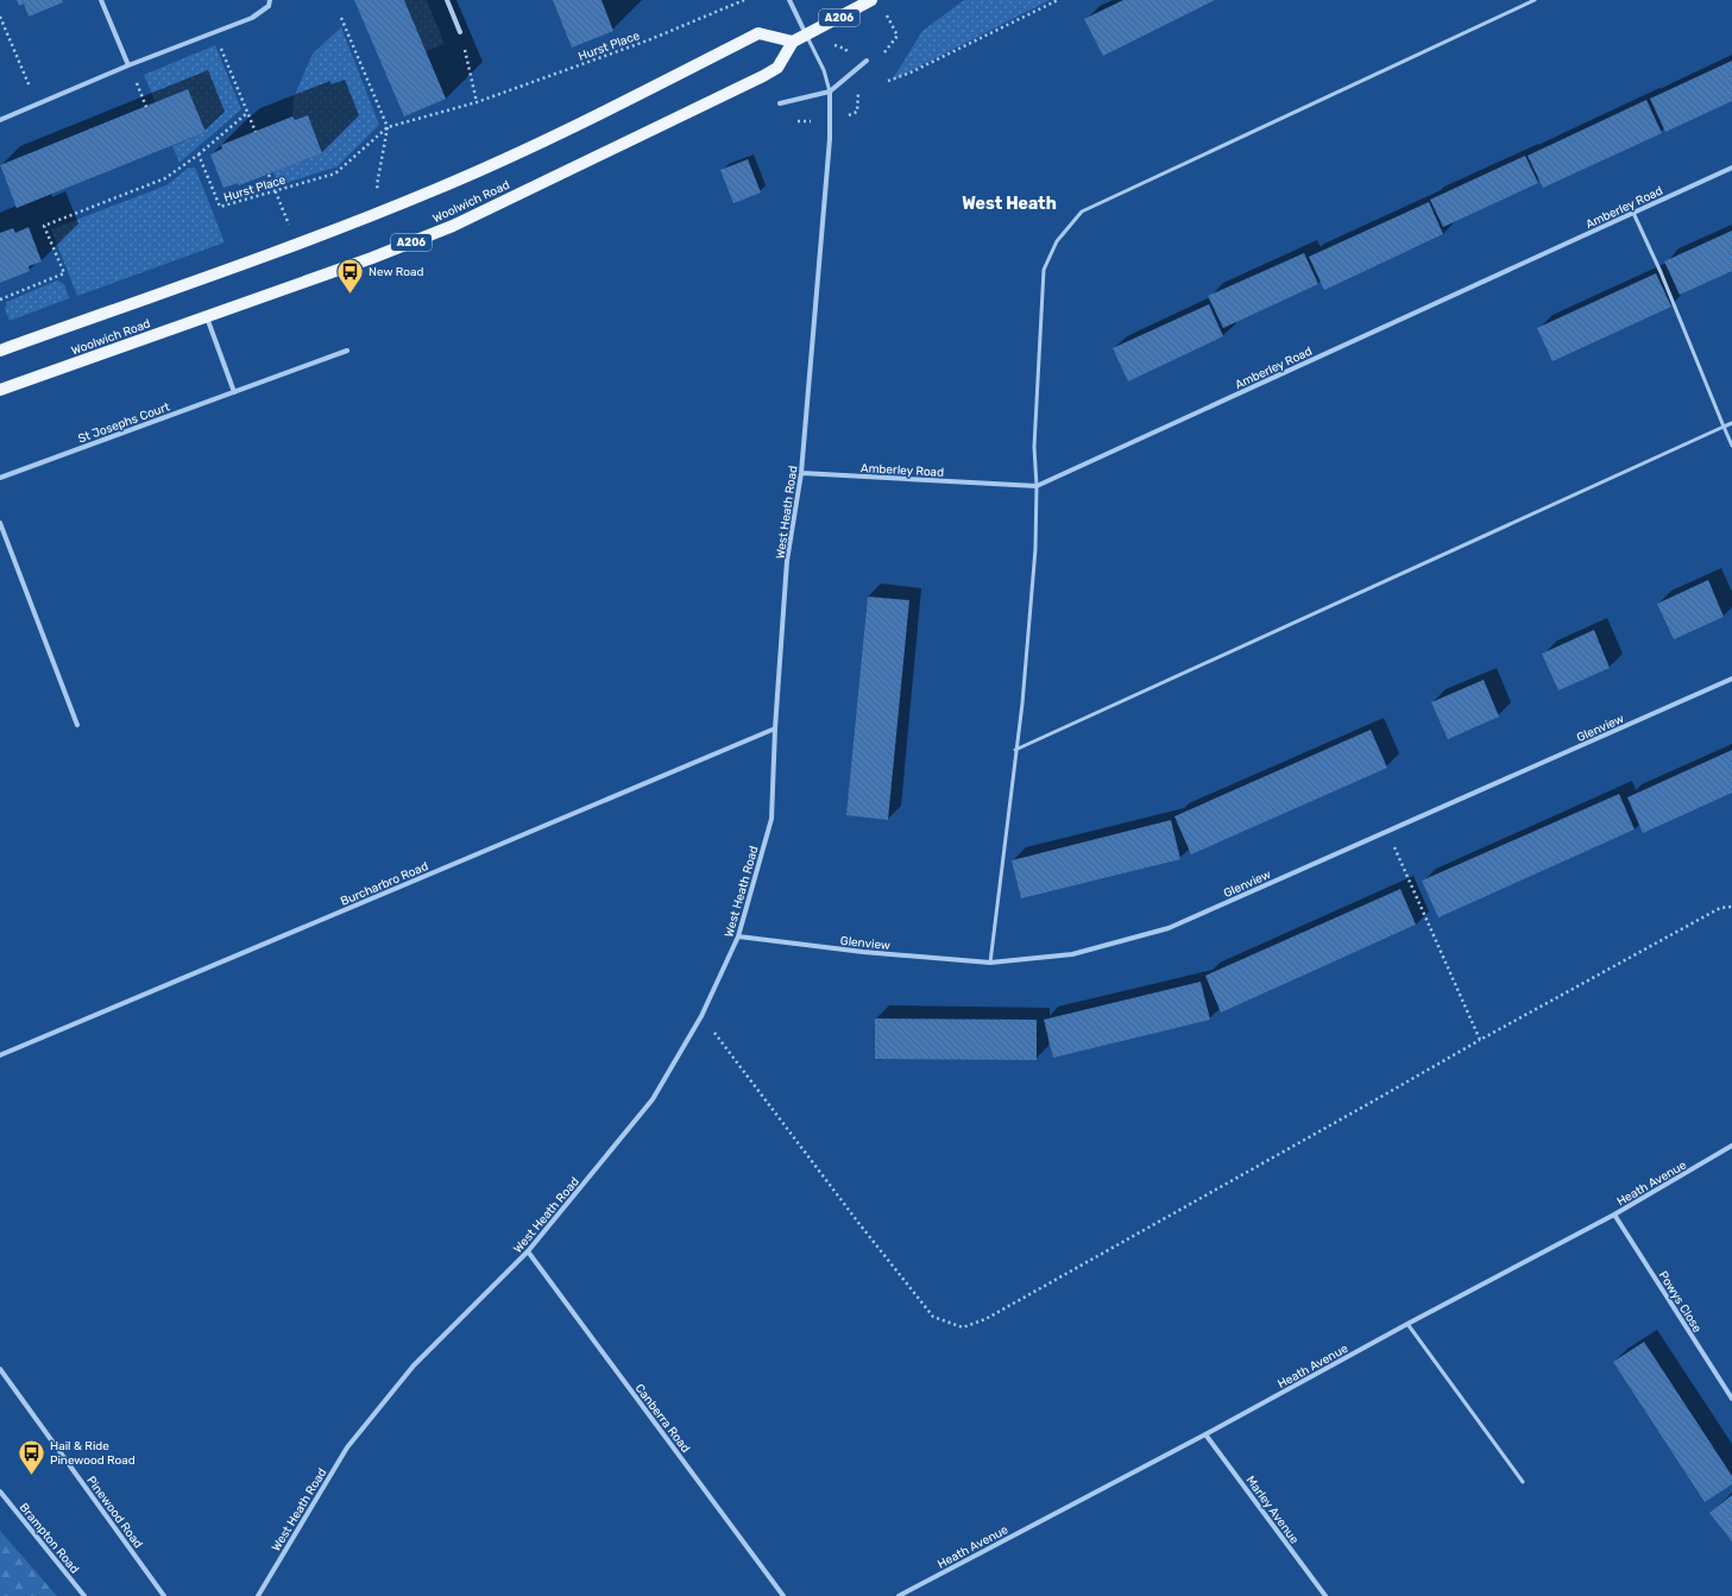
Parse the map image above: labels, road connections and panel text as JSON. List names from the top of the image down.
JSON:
{
  "streets": {
    "main road": ["A206", "Woolwich Road"],
    "street": [
      "Amberley Road",
      "St Josephs Court",
      "West Heath Road",
      "Glenview",
      "Burcharbro Road",
      "Heath Avenue",
      "Powys Close",
      "Canberra Road",
      "Marley Avenue",
      "Pinewood Road",
      "Brampton Road"
    ],
    "path": ["Hurst Place"]
  },
  "crossings": [
    ["A206", "Woolwich Road"],
    ["Amberley Road", "West Heath Road"],
    ["West Heath Road", "Glenview"],
    ["West Heath Road", "Burcharbro Road"],
    ["West Heath Road", "Canberra Road"],
    ["Heath Avenue", "Powys Close"],
    ["Heath Avenue", "Marley Avenue"]
  ],
  "districts": ["West Heath"],
  "places": {
    "bus stop": ["New Road", "Hail & Ride Pinewood Road"]
  }
}
